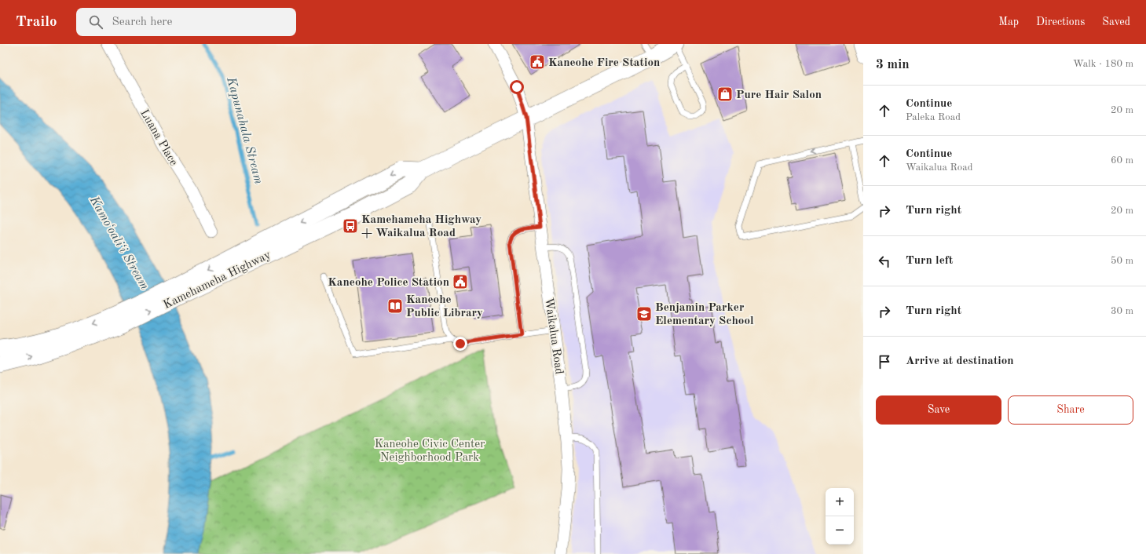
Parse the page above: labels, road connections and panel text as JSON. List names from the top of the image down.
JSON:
{
  "streets": {
    "main road": ["Kamehameha Highway"],
    "street": ["Luana Place", "Waikalua Road"]
  },
  "crossings": [
    ["Kamehameha Highway", "Waikalua Road"]
  ],
  "water": ["Kapunahala Stream", "Kamoʻoaliʻi Stream"],
  "parks": ["Kaneohe Civic Center Neighborhood Park"],
  "places": {
    "public building": ["Kaneohe Fire Station", "Kaneohe Police Station"],
    "shop": ["Pure Hair Salon"],
    "bus stop": ["Kamehameha Highway + Waikalua Road"],
    "library": ["Kaneohe Public Library"],
    "school or university": ["Benjamin Parker Elementary School"]
  },
  "page": {
    "header": "Trailo",
    "search": "Search here",
    "nav": ["Map", "Directions", "Saved"],
    "heading": ["3 min", "Walk · 180 m"],
    "list": [
      ["Continue", "Paleka Road", "20 m"],
      ["Continue", "Waikalua Road", "60 m"],
      ["Turn right", "20 m"],
      ["Turn left", "50 m"],
      ["Turn right", "30 m"],
      "Arrive at destination"
    ],
    "buttons": ["Save", "Share"],
    "map_buttons": ["+", "−"]
  }
}
